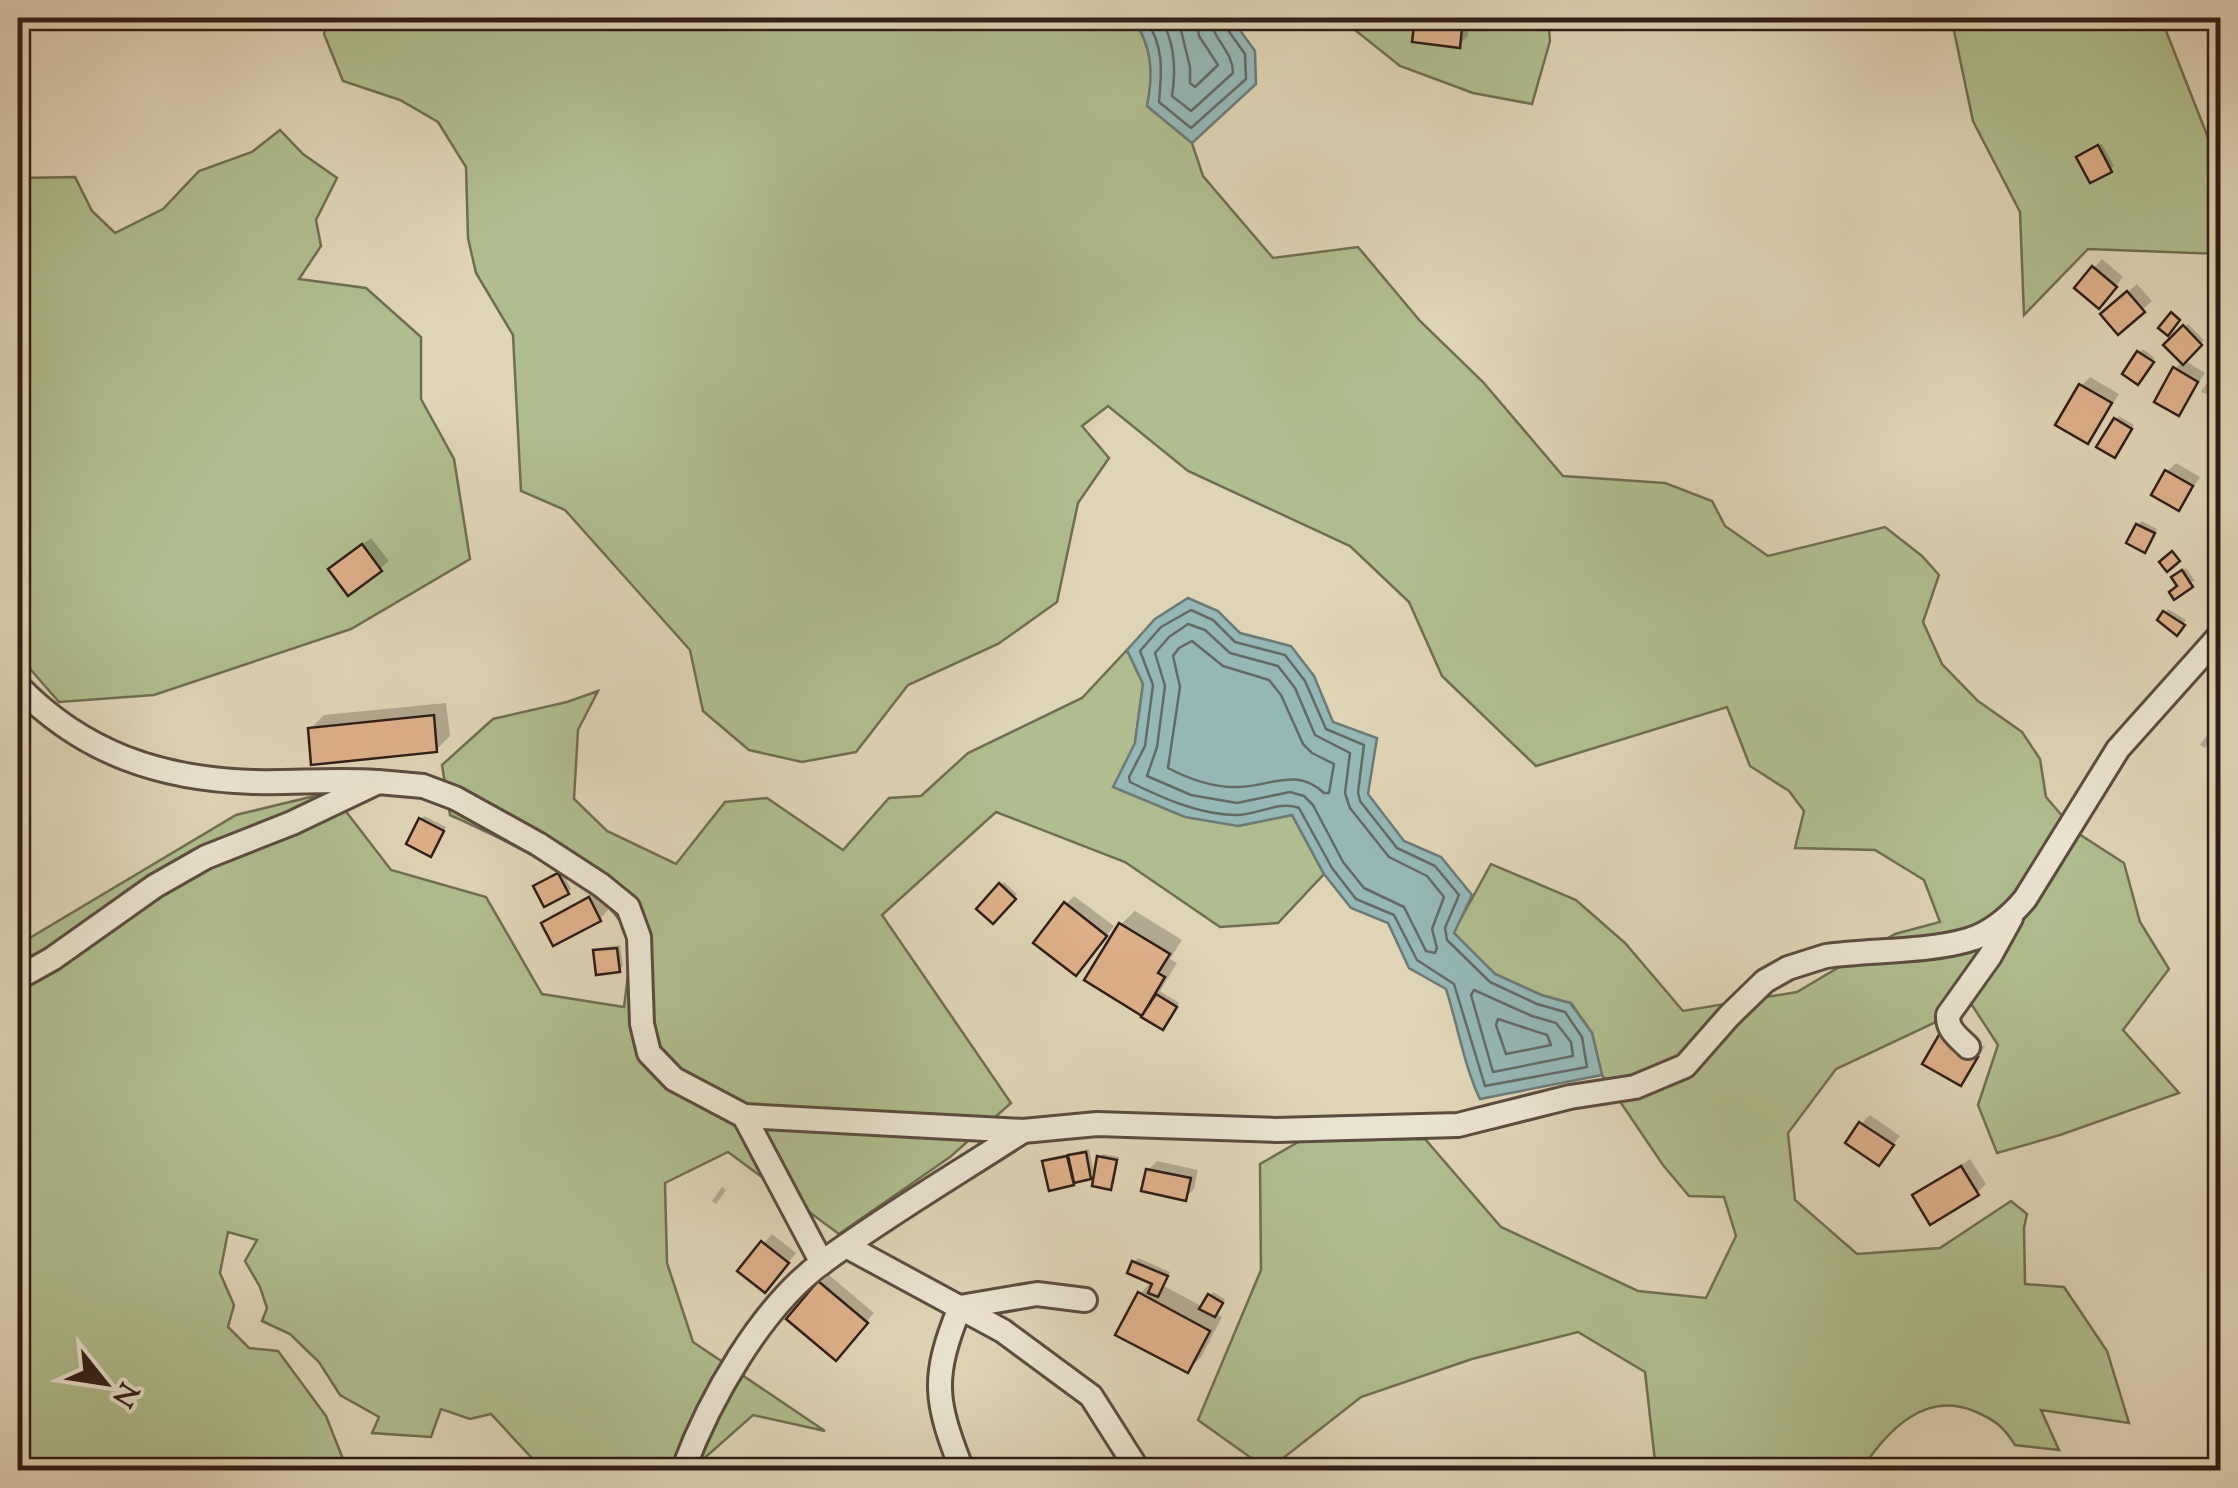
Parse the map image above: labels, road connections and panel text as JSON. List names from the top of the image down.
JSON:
{
  "north": "bottom right"
}
